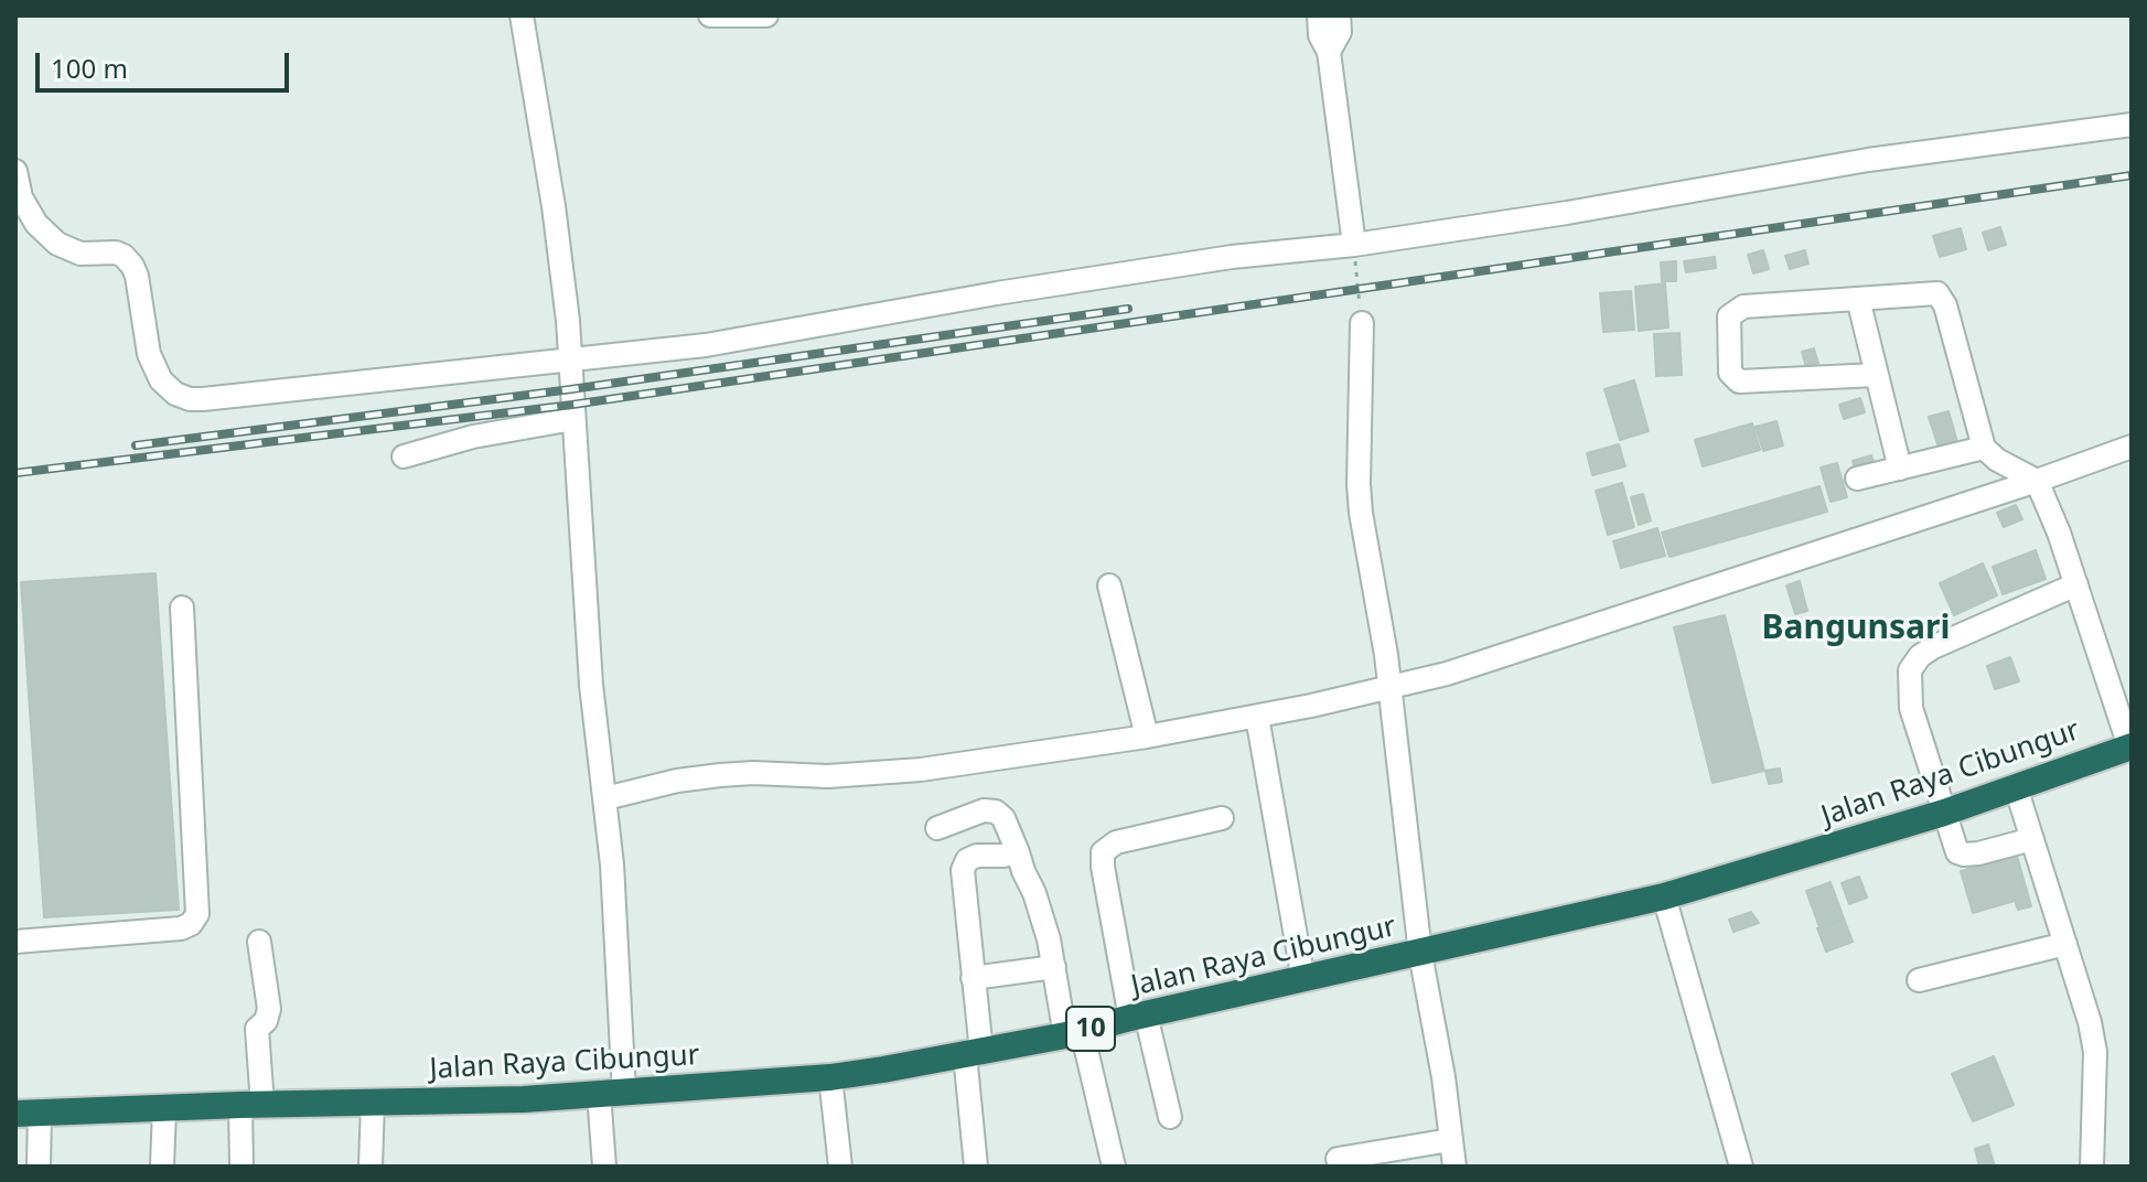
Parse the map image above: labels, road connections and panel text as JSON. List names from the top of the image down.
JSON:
{
  "streets": {
    "highway": ["Jalan Raya Cibungur", "10"]
  },
  "districts": ["Bangunsari"],
  "scale_bar": "100 m"
}
